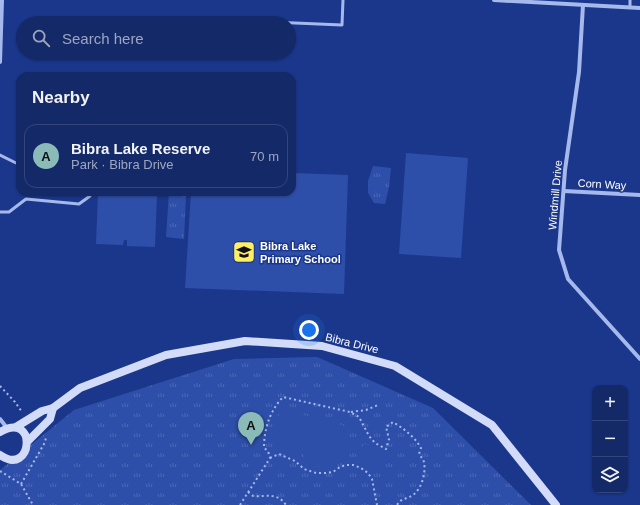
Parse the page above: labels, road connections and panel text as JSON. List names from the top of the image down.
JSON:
{
  "streets": {
    "street": ["Corn Way", "Windmill Drive", "Bibra Drive"]
  },
  "crossings": [
    ["Corn Way", "Windmill Drive"]
  ],
  "places": {
    "school or university": ["Bibra Lake Primary School"]
  },
  "page": {
    "search": "Search here",
    "heading": "Nearby",
    "list": [
      {
        "mark": "A",
        "name": "Bibra Lake Reserve",
        "note": "Park · Bibra Drive",
        "value": "70 m"
      }
    ],
    "map_buttons": ["+", "−"],
    "pins": "A"
  }
}
